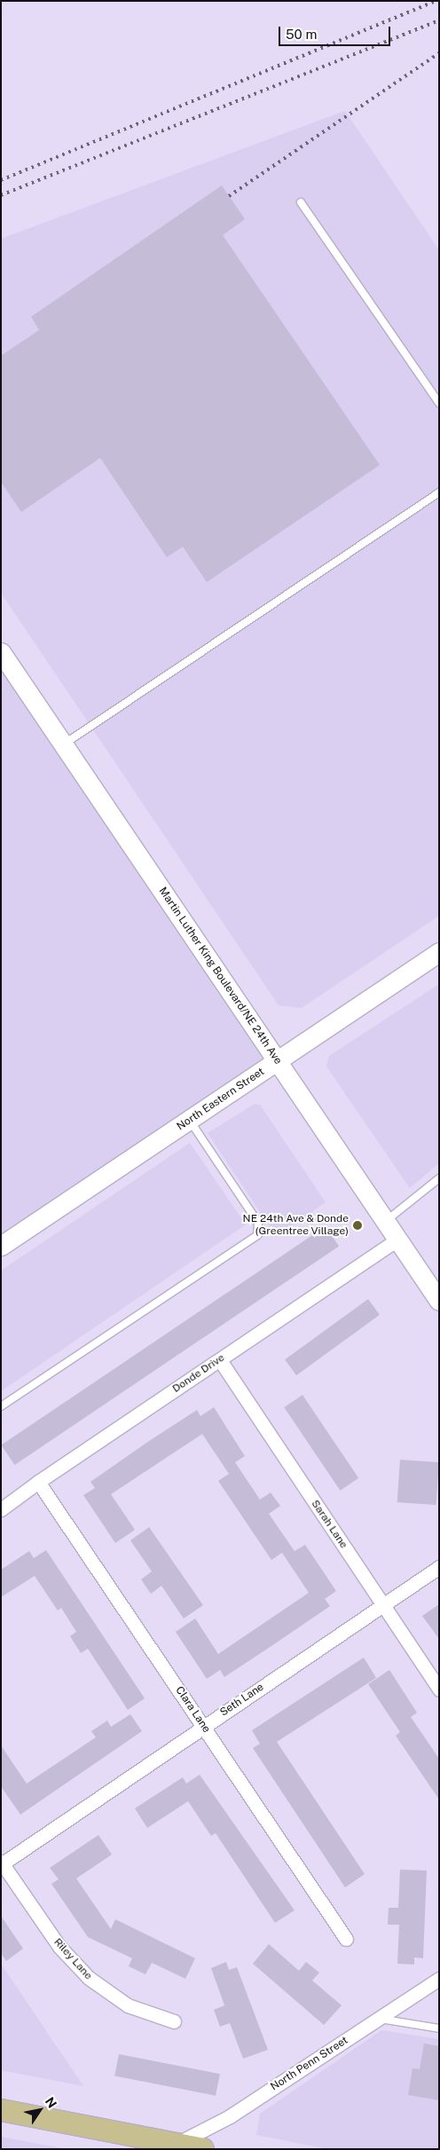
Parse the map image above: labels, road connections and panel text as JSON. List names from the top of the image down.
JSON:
{
  "streets": {
    "main road": ["Martin Luther King Boulevard/NE 24th Ave", "North Eastern Street"],
    "street": [
      "Donde Drive",
      "Sarah Lane",
      "Seth Lane",
      "Clara Lane",
      "Riley Lane",
      "North Penn Street"
    ]
  },
  "crossings": [
    ["Martin Luther King Boulevard/NE 24th Ave", "North Eastern Street"],
    ["Martin Luther King Boulevard/NE 24th Ave", "Donde Drive"],
    ["Donde Drive", "Sarah Lane"],
    ["Donde Drive", "Clara Lane"],
    ["Sarah Lane", "Seth Lane"],
    ["Seth Lane", "Clara Lane"],
    ["Seth Lane", "Riley Lane"]
  ],
  "places": ["NE 24th Ave & Donde (Greentree Village)"],
  "scale_bar": "50 m",
  "north": "top right"
}
